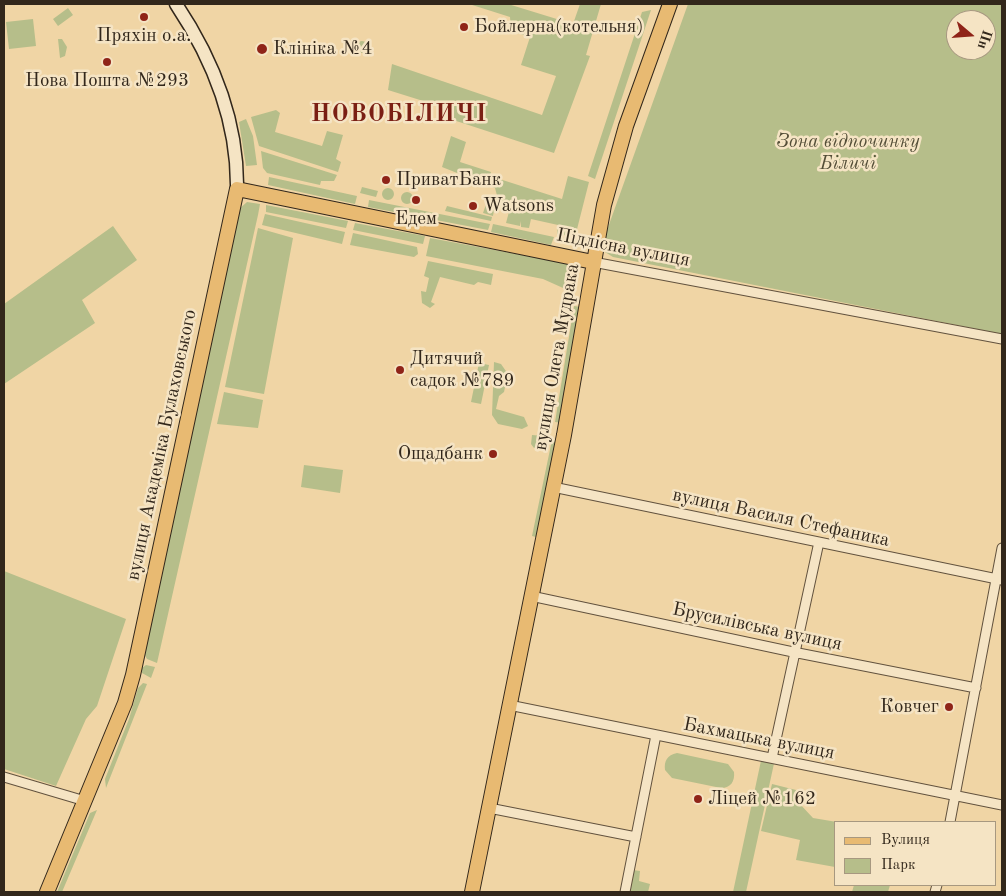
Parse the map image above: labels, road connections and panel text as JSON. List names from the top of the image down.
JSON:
{
  "streets": {
    "main road": ["Підлісна вулиця", "вулиця Олега Мудрака", "вулиця Академіка Булаховського"],
    "street": ["вулиця Василя Стефаника", "Брусилівська вулиця", "Бахмацька вулиця"]
  },
  "crossings": [
    ["Підлісна вулиця", "вулиця Олега Мудрака"],
    ["Підлісна вулиця", "вулиця Академіка Булаховського"],
    ["вулиця Олега Мудрака", "вулиця Василя Стефаника"],
    ["вулиця Олега Мудрака", "Брусилівська вулиця"],
    ["вулиця Олега Мудрака", "Бахмацька вулиця"]
  ],
  "districts": ["НОВОБІЛИЧІ"],
  "parks": ["Зона відпочинку Біличі"],
  "places": [
    "Пряхін о.а.",
    "Бойлерна(котельня)",
    "Клініка №4",
    "Нова Пошта №293",
    "ПриватБанк",
    "Едем",
    "Watsons",
    "Дитячий садок №789",
    "Ощадбанк",
    "Ковчег",
    "Ліцей №162"
  ],
  "legend": ["Вулиця", "Парк"],
  "north": "right"
}
